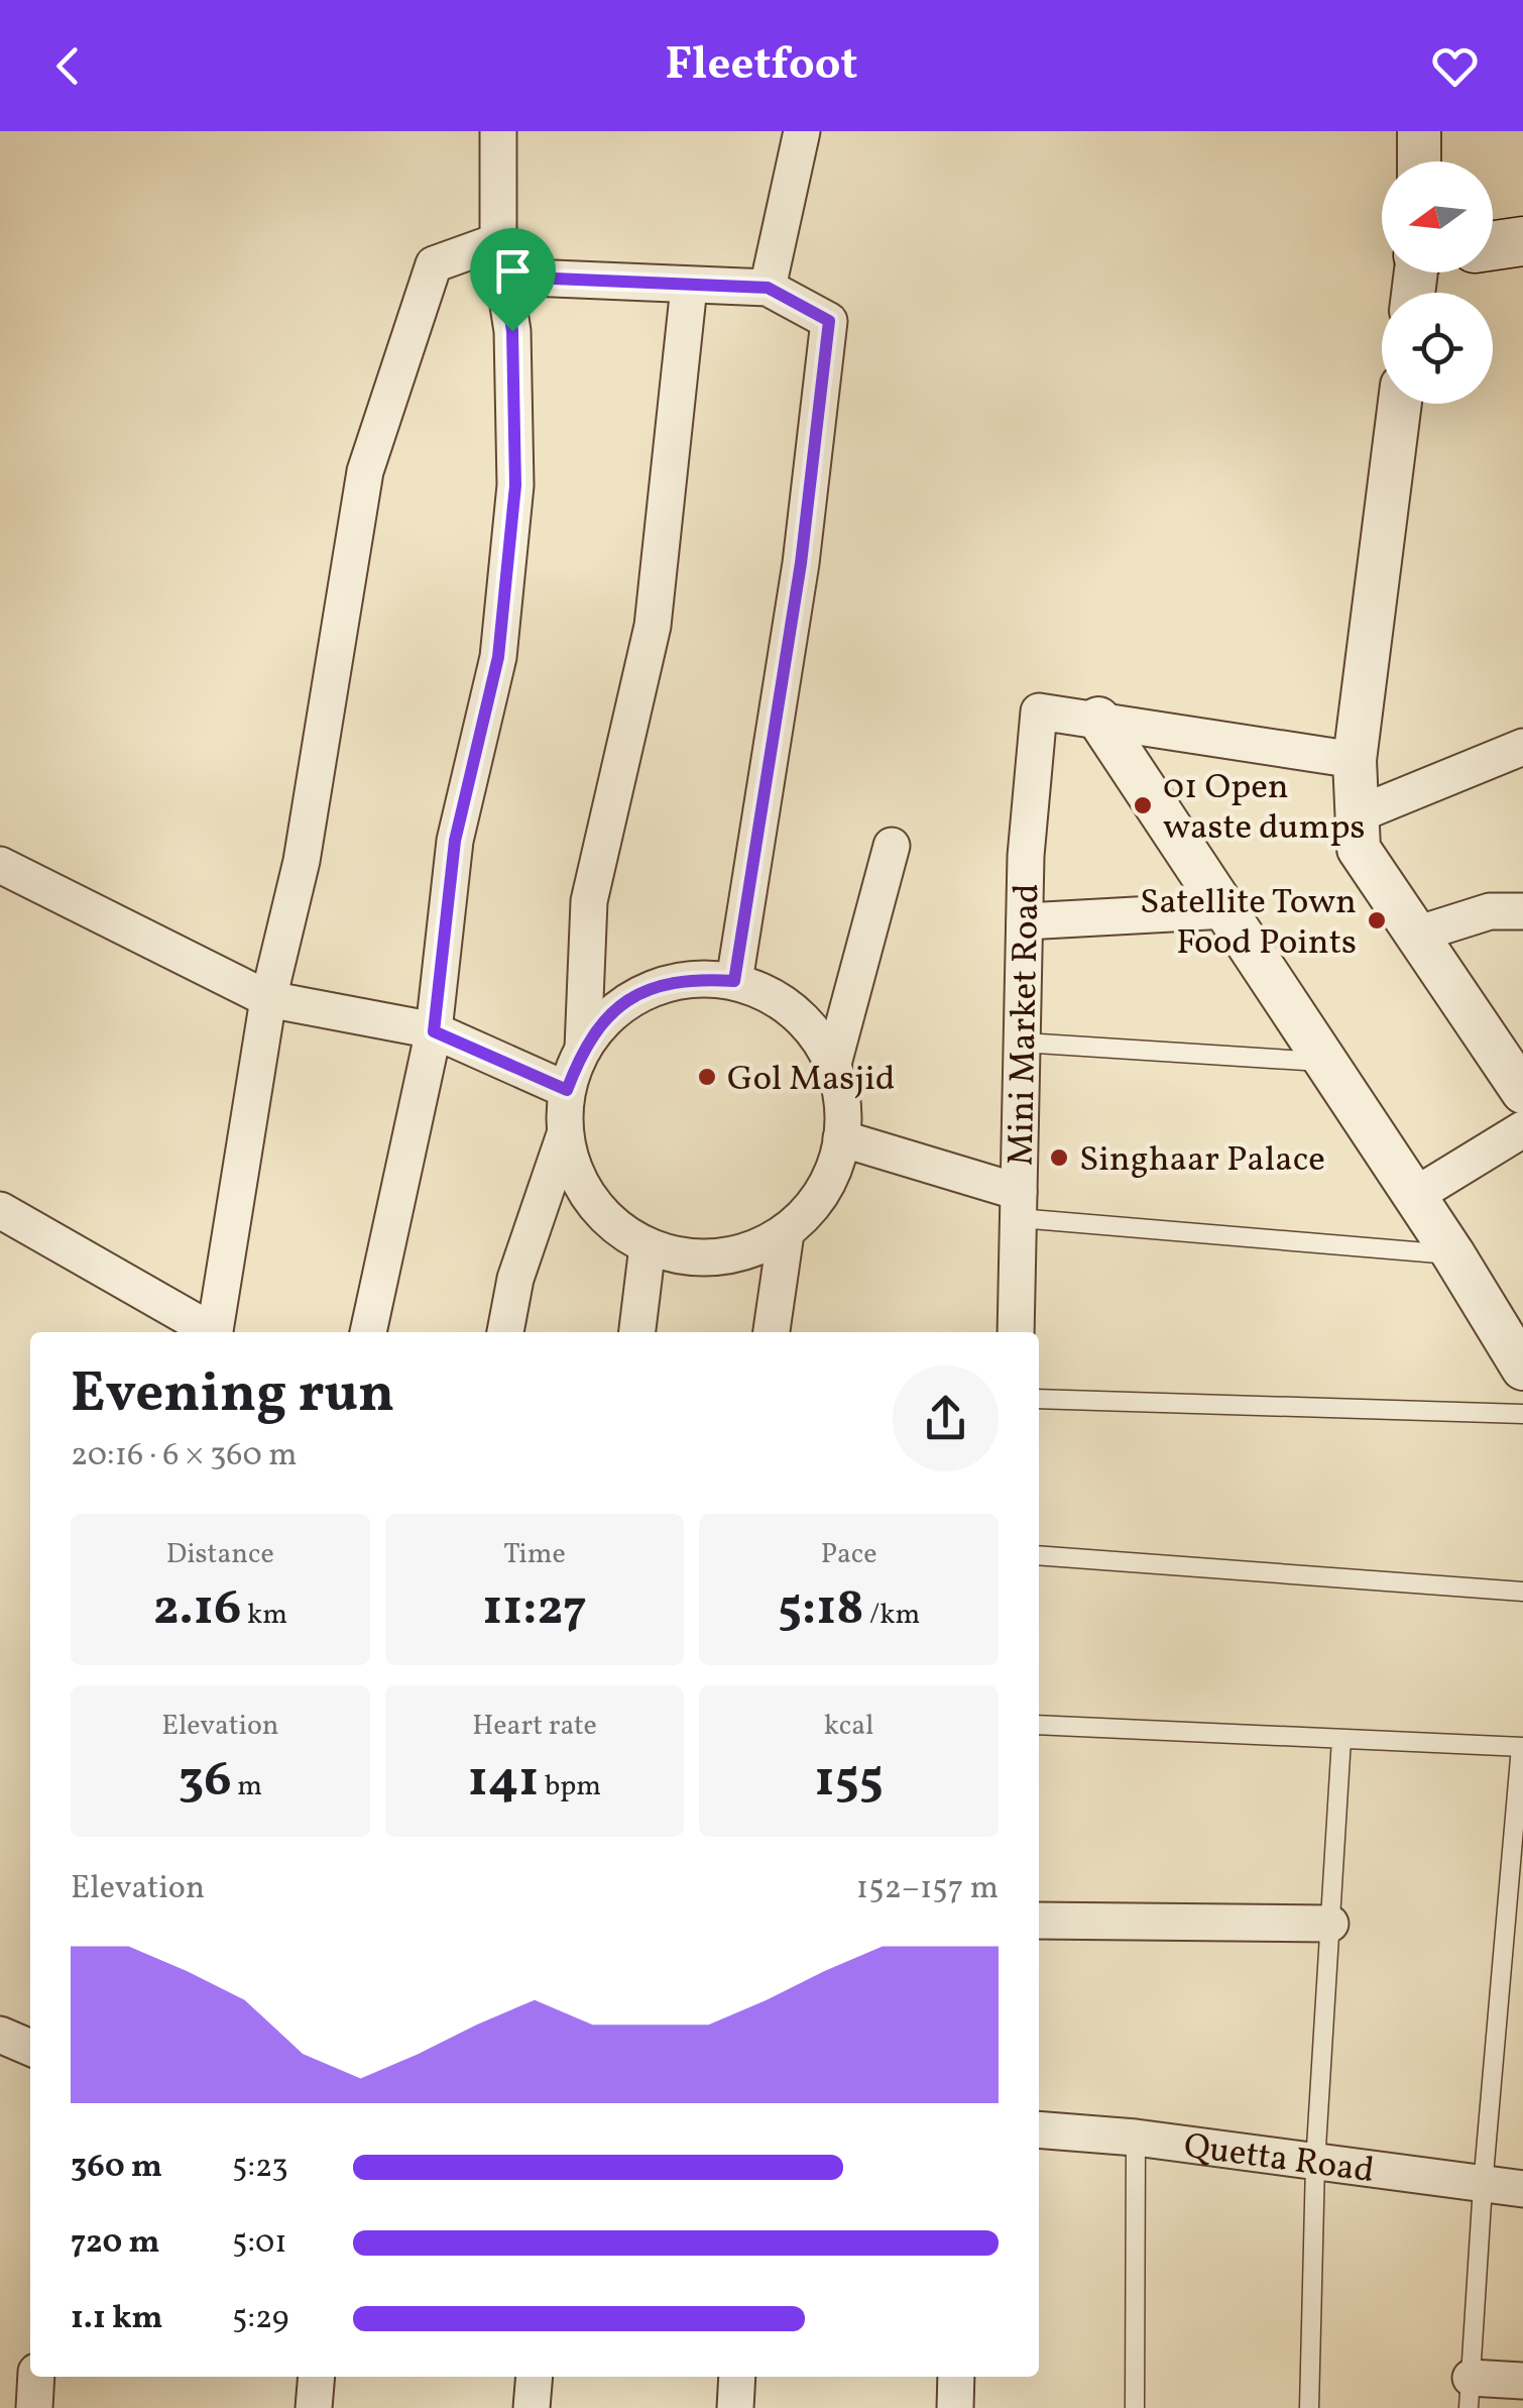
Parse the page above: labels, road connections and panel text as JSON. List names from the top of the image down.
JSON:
{
  "streets": {
    "street": ["Mini Market Road", "Quetta Road"]
  },
  "places": [
    "01 Open waste dumps",
    "Satellite Town Food Points",
    "Gol Masjid",
    "Singhaar Palace"
  ],
  "north": "left",
  "page": {
    "header": "Fleetfoot",
    "heading": ["Evening run", "20:16 · 6 × 360 m"],
    "stats": [
      ["Distance", "2.16 km"],
      ["Time", "11:27"],
      ["Pace", "5:18 /km"],
      ["Elevation", "36 m"],
      ["Heart rate", "141 bpm"],
      ["kcal", "155"]
    ],
    "chart": ["Elevation", "152–157 m"],
    "list": [
      {
        "name": "360 m",
        "note": "5:23"
      },
      {
        "name": "720 m",
        "note": "5:01"
      },
      {
        "name": "1.1 km",
        "note": "5:29"
      }
    ]
  }
}
